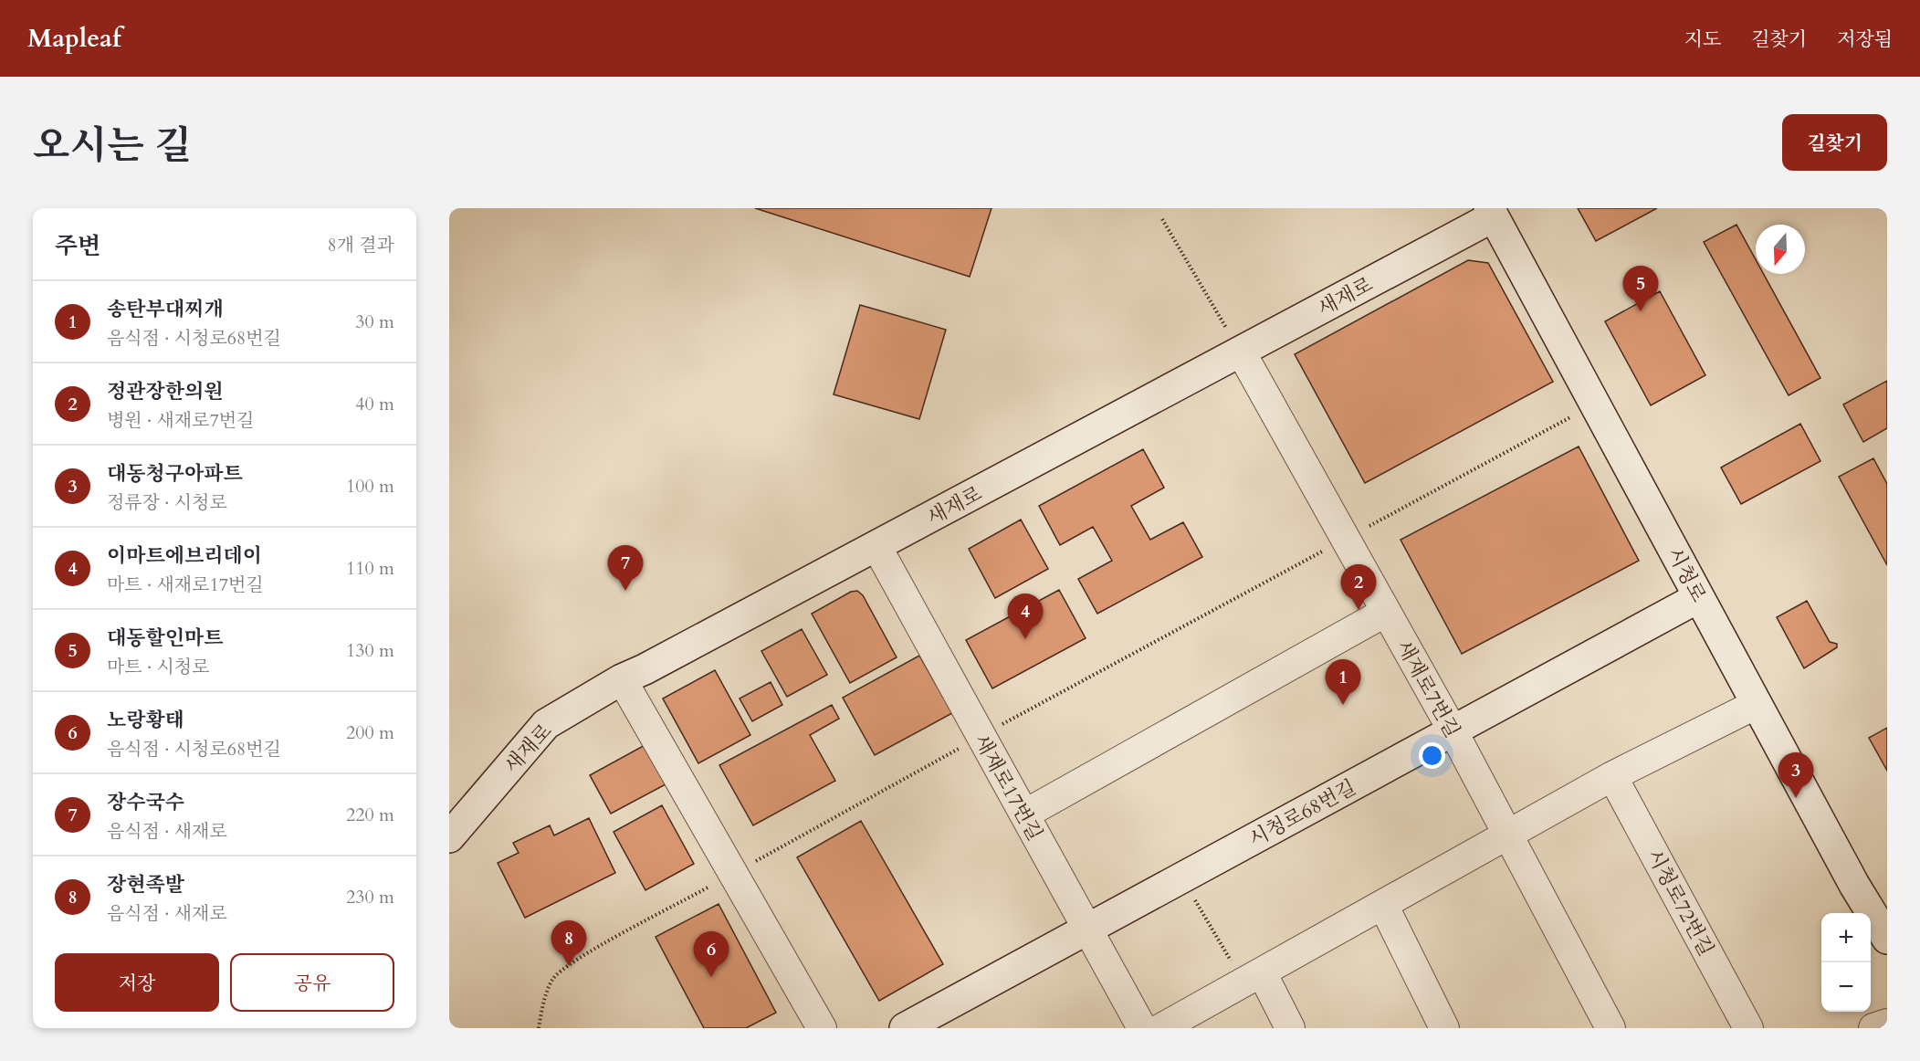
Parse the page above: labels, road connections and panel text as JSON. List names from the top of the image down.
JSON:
{
  "streets": {
    "street": [
      "새재로",
      "시청로",
      "새재로7번길",
      "새재로17번길",
      "시청로68번길",
      "시청로72번길"
    ]
  },
  "crossings": [
    ["새재로", "시청로"],
    ["새재로", "새재로7번길"],
    ["새재로", "새재로17번길"],
    ["시청로", "시청로68번길"],
    ["새재로7번길", "시청로68번길"],
    ["새재로17번길", "시청로68번길"]
  ],
  "north": "bottom",
  "page": {
    "header": "Mapleaf",
    "nav": ["지도", "길찾기", "저장됨"],
    "title": "오시는 길",
    "buttons": [
      "길찾기",
      ["저장", "공유"]
    ],
    "heading": ["주변", "8개 결과"],
    "pins": [
      "5",
      "7",
      "2",
      "4",
      "1",
      "3",
      "8",
      "6"
    ],
    "list": [
      {
        "mark": "1",
        "name": "송탄부대찌개",
        "note": "음식점 · 시청로68번길",
        "value": "30 m"
      },
      {
        "mark": "2",
        "name": "정관장한의원",
        "note": "병원 · 새재로7번길",
        "value": "40 m"
      },
      {
        "mark": "3",
        "name": "대동청구아파트",
        "note": "정류장 · 시청로",
        "value": "100 m"
      },
      {
        "mark": "4",
        "name": "이마트에브리데이",
        "note": "마트 · 새재로17번길",
        "value": "110 m"
      },
      {
        "mark": "5",
        "name": "대동할인마트",
        "note": "마트 · 시청로",
        "value": "130 m"
      },
      {
        "mark": "6",
        "name": "노랑황태",
        "note": "음식점 · 시청로68번길",
        "value": "200 m"
      },
      {
        "mark": "7",
        "name": "장수국수",
        "note": "음식점 · 새재로",
        "value": "220 m"
      },
      {
        "mark": "8",
        "name": "장현족발",
        "note": "음식점 · 새재로",
        "value": "230 m"
      }
    ],
    "map_buttons": ["+", "−"]
  }
}
